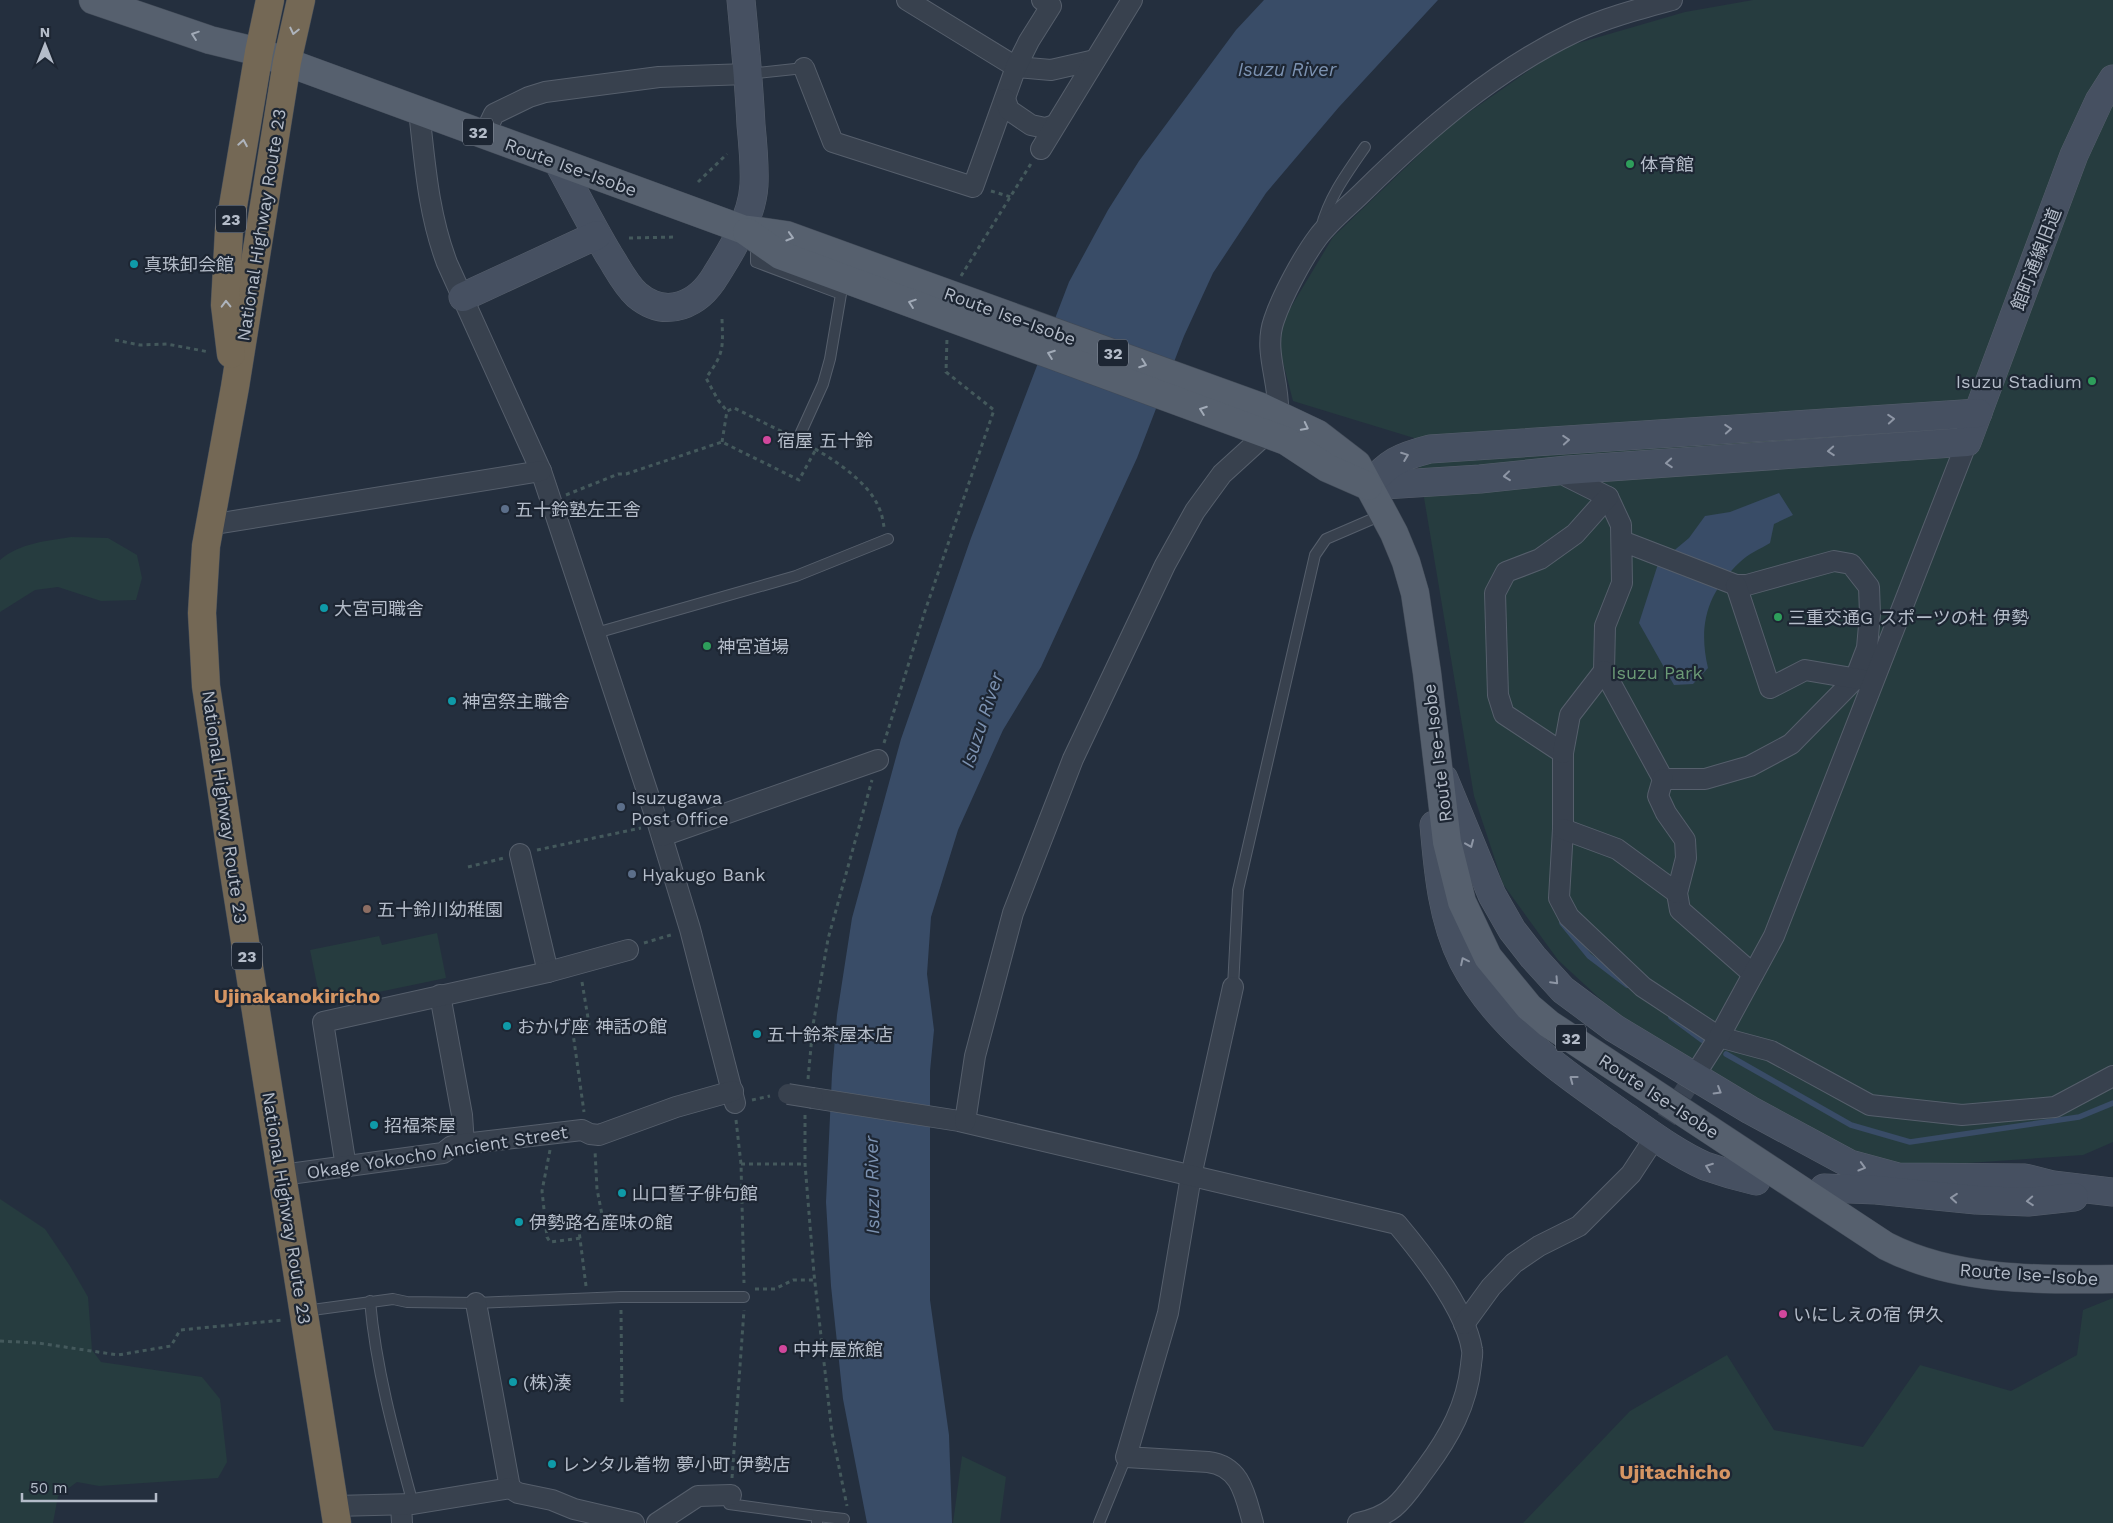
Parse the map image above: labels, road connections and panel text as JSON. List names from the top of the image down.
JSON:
{
  "streets": {
    "highway": ["23", "National Highway Route 23"],
    "main road": ["32", "Route Ise-Isobe"],
    "street": ["館町通線旧道", "Okage Yokocho Ancient Street"]
  },
  "crossings": [
    ["Route Ise-Isobe", "23"],
    ["Route Ise-Isobe", "National Highway Route 23"],
    ["23", "National Highway Route 23"],
    ["National Highway Route 23", "Okage Yokocho Ancient Street"]
  ],
  "districts": ["Ujinakanokiricho", "Ujitachicho"],
  "water": ["Isuzu River"],
  "parks": ["Isuzu Park"],
  "places": [
    "体育館",
    "真珠卸会館",
    "Isuzu Stadium",
    "宿屋 五十鈴",
    "五十鈴塾左王舎",
    "大宮司職舎",
    "三重交通G スポーツの杜 伊勢",
    "神宮道場",
    "神宮祭主職舎",
    "Isuzugawa Post Office",
    "Hyakugo Bank",
    "五十鈴川幼稚園",
    "おかげ座 神話の館",
    "五十鈴茶屋本店",
    "招福茶屋",
    "山口誓子俳句館",
    "伊勢路名産味の館",
    "いにしえの宿 伊久",
    "中井屋旅館",
    "(株)湊",
    "レンタル着物 夢小町 伊勢店"
  ],
  "scale_bar": "50 m",
  "north": "top"
}
